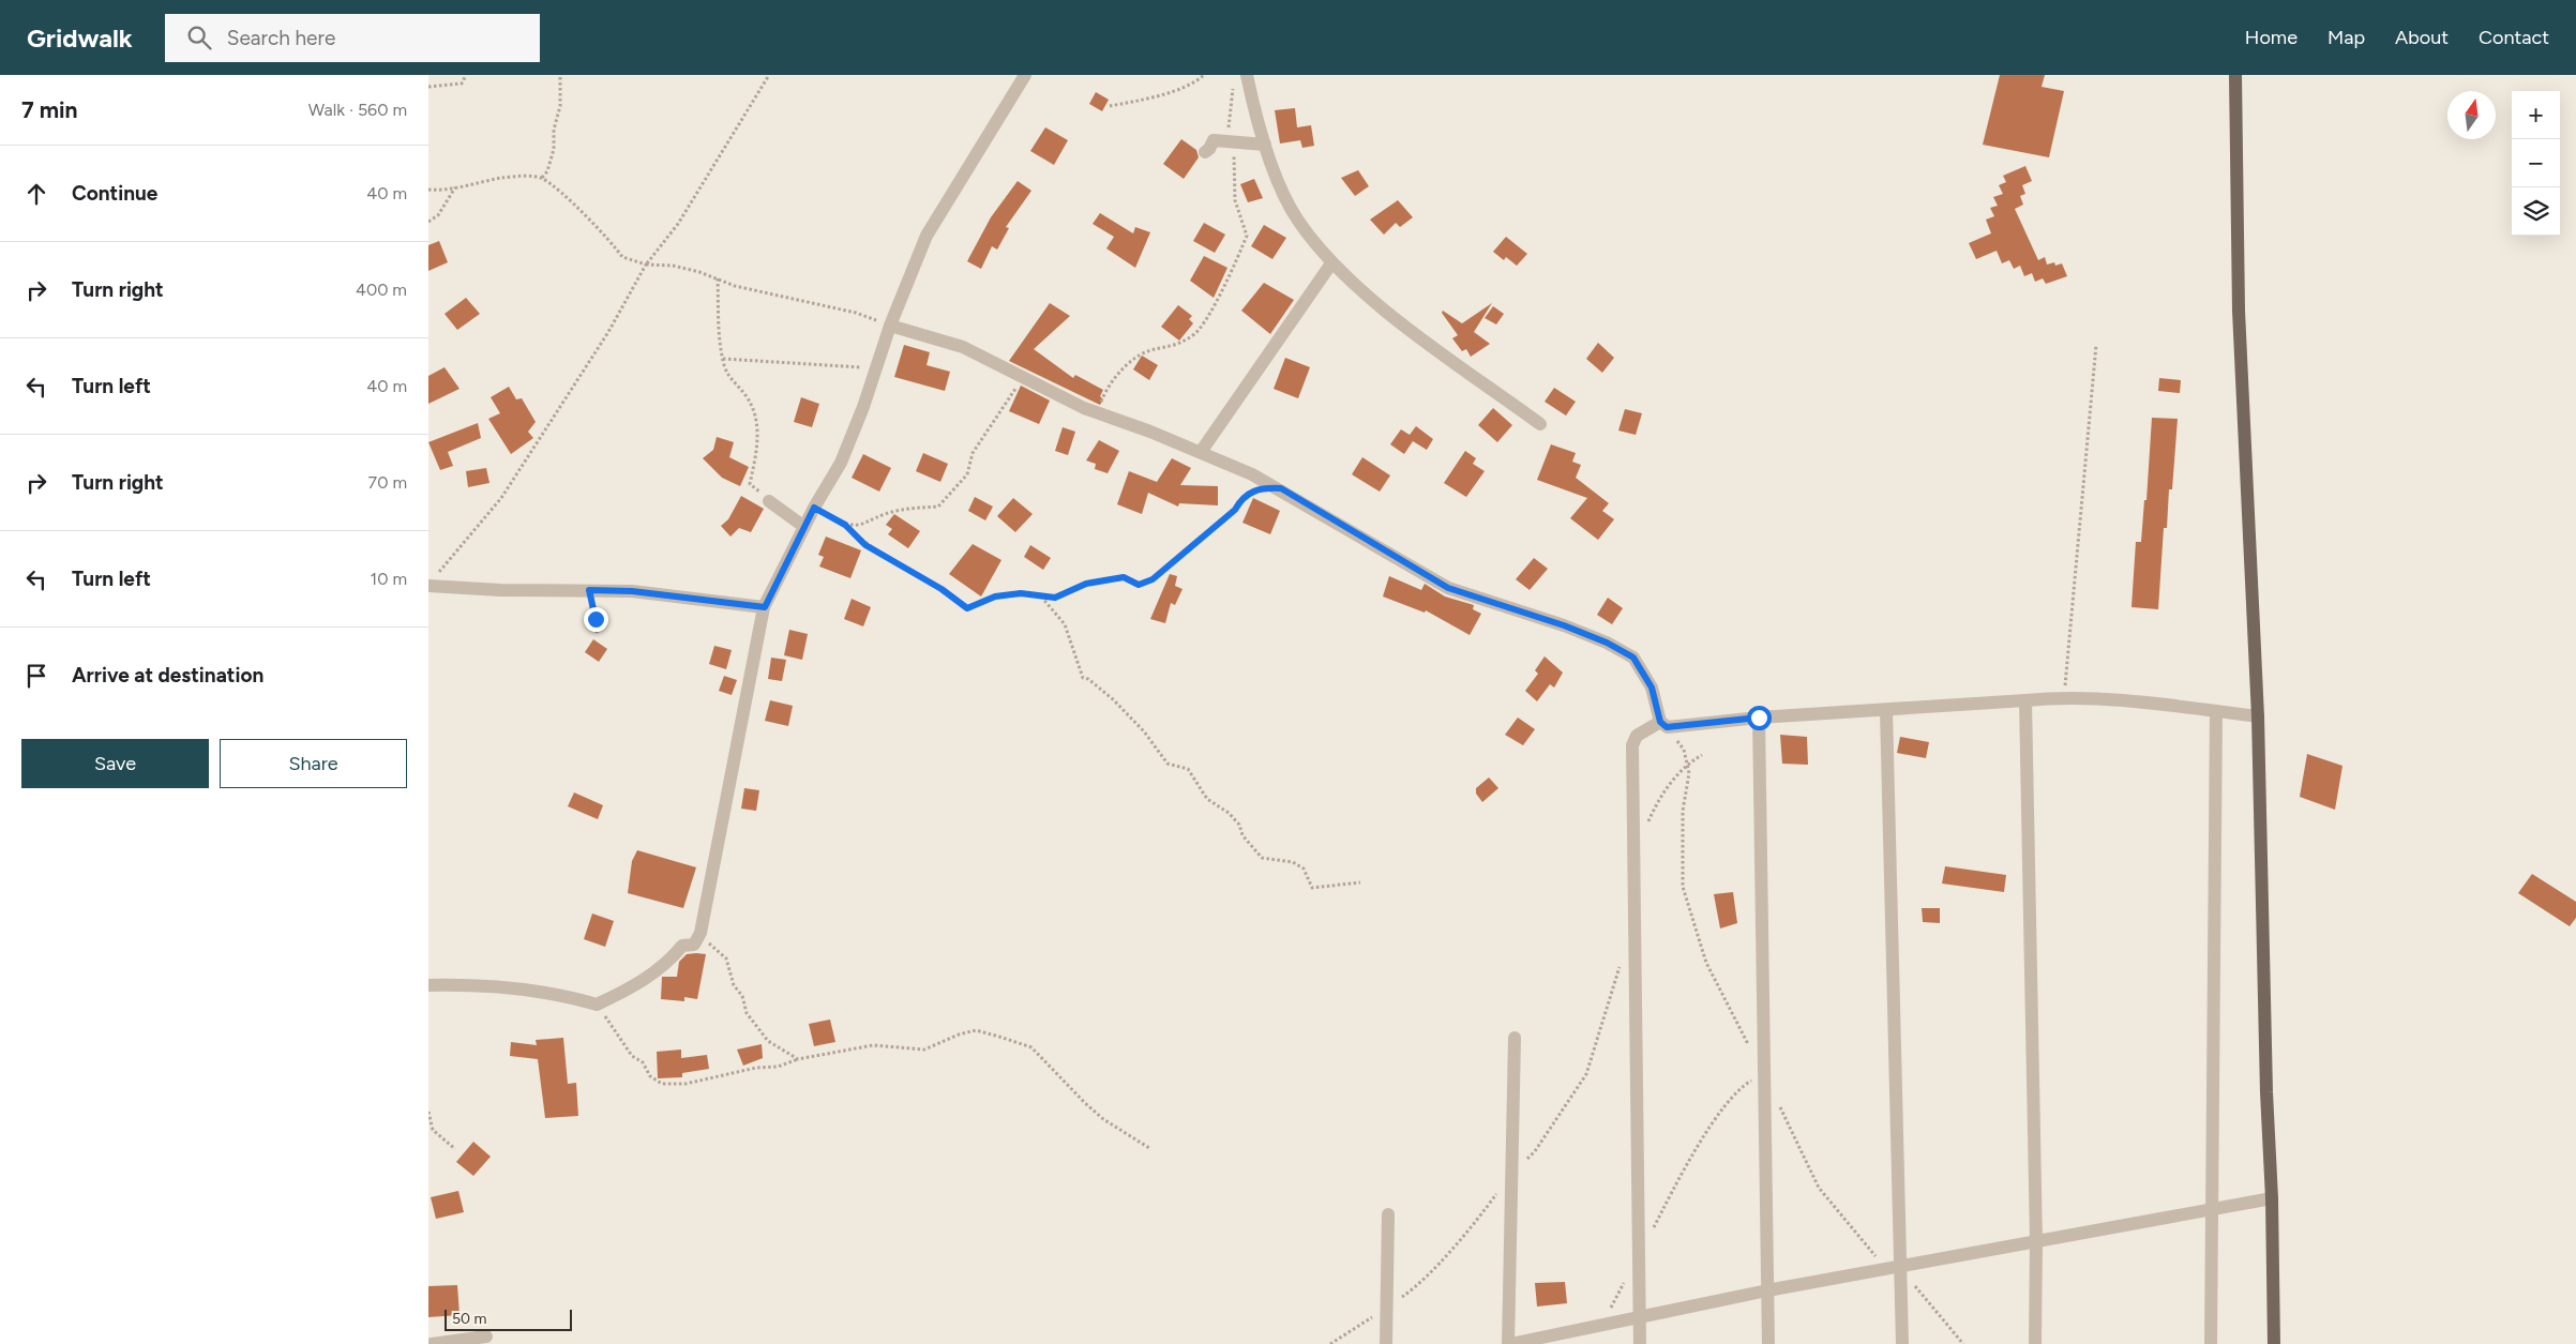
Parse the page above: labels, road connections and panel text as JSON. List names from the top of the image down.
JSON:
{
  "scale_bar": "50 m",
  "north": "top",
  "page": {
    "header": "Gridwalk",
    "search": "Search here",
    "nav": [
      "Home",
      "Map",
      "About",
      "Contact"
    ],
    "heading": ["7 min", "Walk · 560 m"],
    "map_buttons": ["+", "−"],
    "list": [
      ["Continue", "40 m"],
      ["Turn right", "400 m"],
      ["Turn left", "40 m"],
      ["Turn right", "70 m"],
      ["Turn left", "10 m"],
      "Arrive at destination"
    ],
    "buttons": ["Save", "Share"],
    "scale": "50 m"
  }
}
